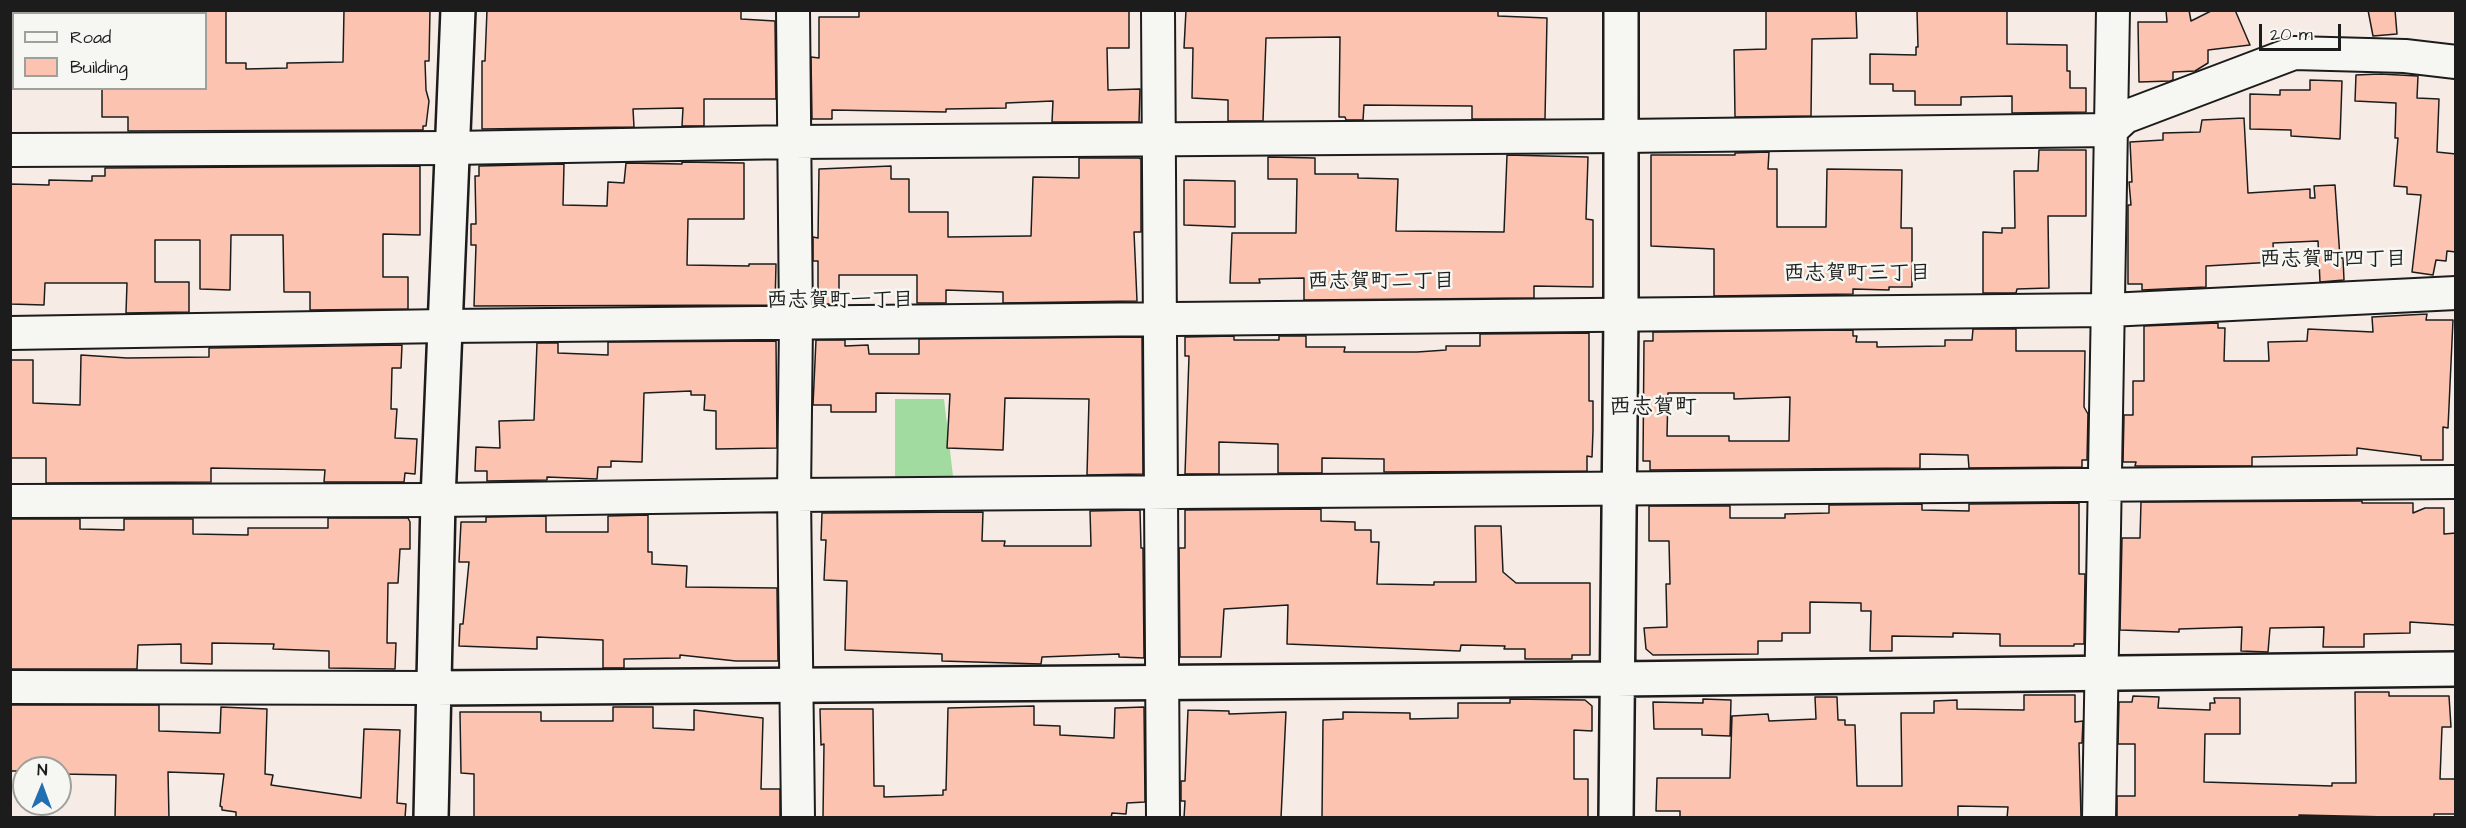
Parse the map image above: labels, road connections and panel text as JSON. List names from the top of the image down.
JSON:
{
  "districts": [
    "西志賀町四丁目",
    "西志賀町三丁目",
    "西志賀町二丁目",
    "西志賀町一丁目",
    "西志賀町"
  ],
  "legend": ["Road", "Building"],
  "scale_bar": "20 m",
  "north": "top"
}
